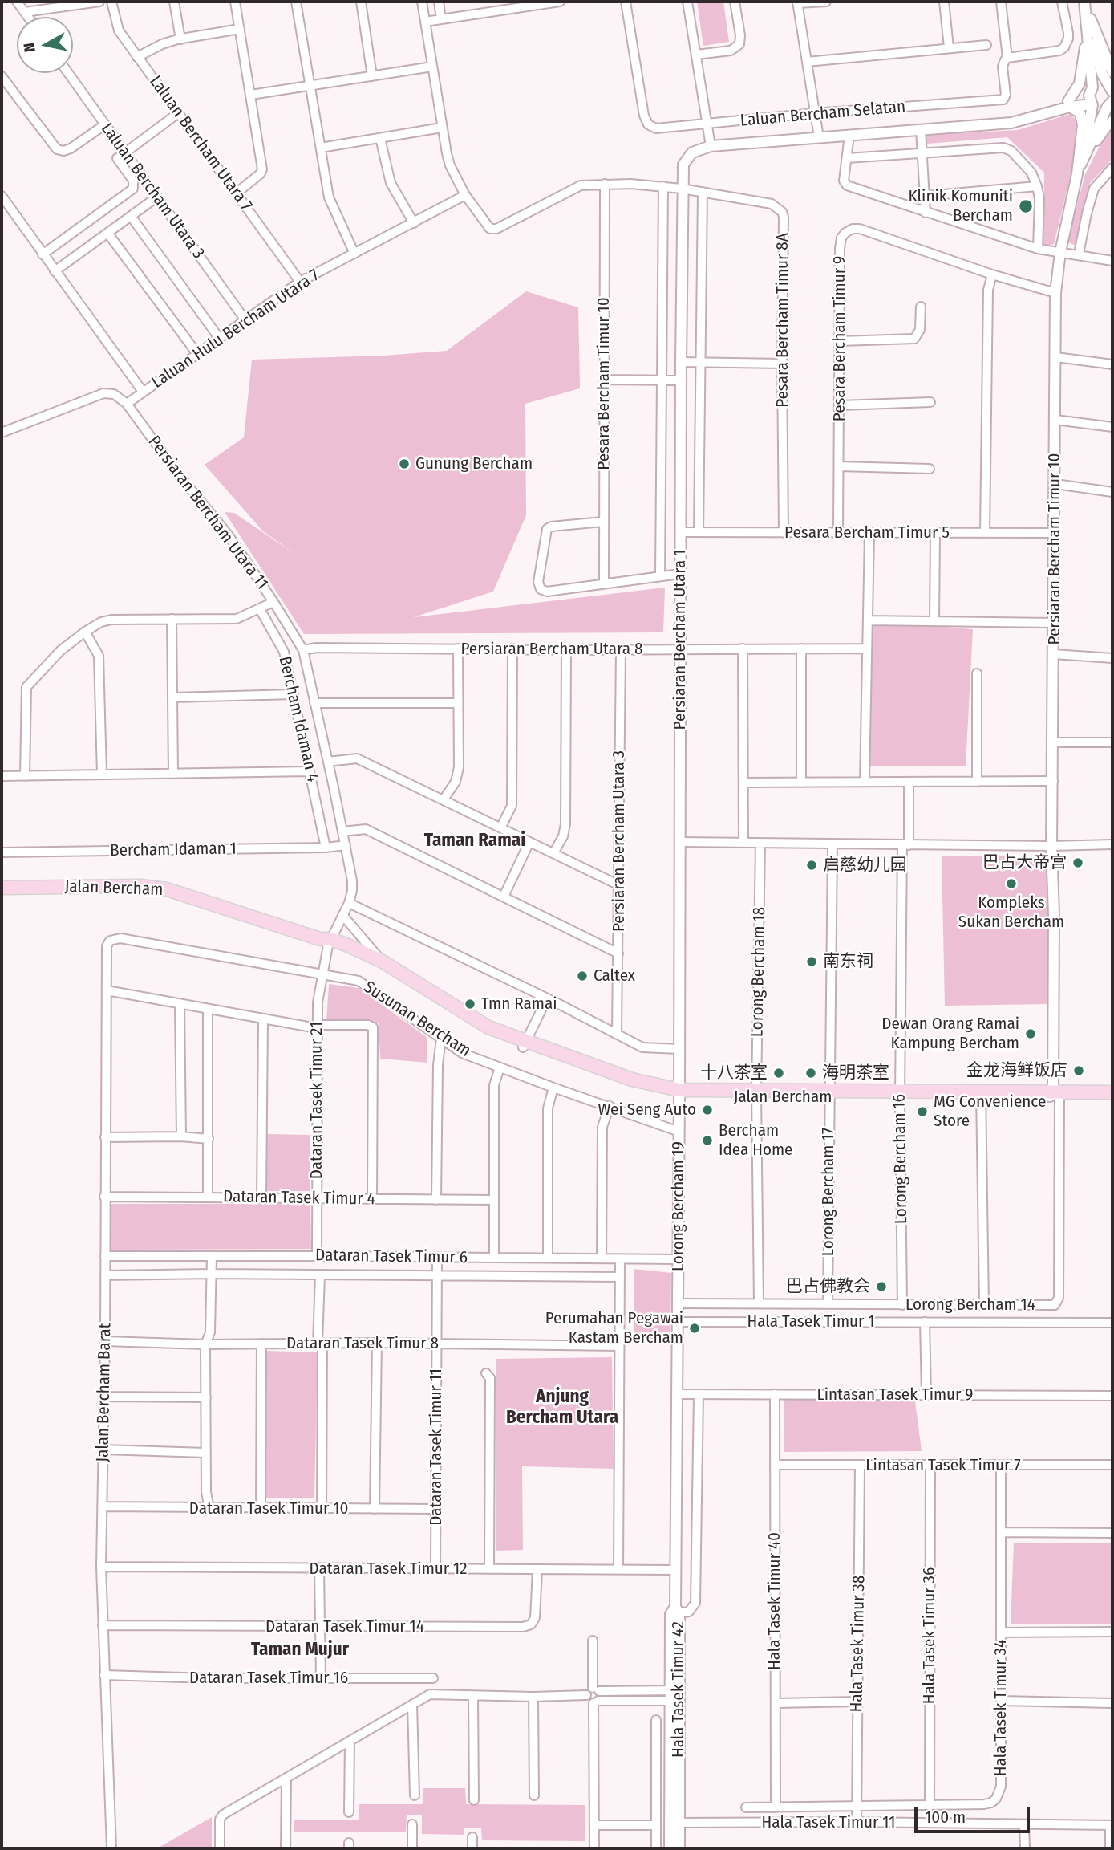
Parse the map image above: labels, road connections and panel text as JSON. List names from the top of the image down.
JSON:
{
  "streets": {
    "main road": ["Jalan Bercham"],
    "street": [
      "Laluan Bercham Selatan",
      "Laluan Bercham Utara 7",
      "Laluan Bercham Utara 3",
      "Pesara Bercham Timur 8A",
      "Laluan Hulu Bercham Utara 7",
      "Pesara Bercham Timur 9",
      "Pesara Bercham Timur 10",
      "Persiaran Bercham Utara 11",
      "Pesara Bercham Timur 5",
      "Persiaran Bercham Timur 10",
      "Persiaran Bercham Utara 1",
      "Persiaran Bercham Utara 8",
      "Bercham Idaman 4",
      "Persiaran Bercham Utara 3",
      "Bercham Idaman 1",
      "Lorong Bercham 18",
      "Susunan Bercham",
      "Dataran Tasek Timur 21",
      "Lorong Bercham 16",
      "Lorong Bercham 17",
      "Dataran Tasek Timur 4",
      "Lorong Bercham 19",
      "Dataran Tasek Timur 6",
      "Lorong Bercham 14",
      "Hala Tasek Timur 1",
      "Dataran Tasek Timur 8",
      "Jalan Bercham Barat",
      "Lintasan Tasek Timur 9",
      "Dataran Tasek Timur 11",
      "Lintasan Tasek Timur 7",
      "Dataran Tasek Timur 10",
      "Dataran Tasek Timur 12",
      "Hala Tasek Timur 40",
      "Dataran Tasek Timur 14",
      "Hala Tasek Timur 36",
      "Hala Tasek Timur 38",
      "Dataran Tasek Timur 16",
      "Hala Tasek Timur 42",
      "Hala Tasek Timur 34",
      "Hala Tasek Timur 11"
    ]
  },
  "crossings": [
    ["Laluan Bercham Utara 7", "Laluan Hulu Bercham Utara 7"],
    ["Laluan Bercham Utara 3", "Laluan Hulu Bercham Utara 7"],
    ["Pesara Bercham Timur 8A", "Laluan Hulu Bercham Utara 7"],
    ["Pesara Bercham Timur 8A", "Pesara Bercham Timur 10"],
    ["Pesara Bercham Timur 8A", "Pesara Bercham Timur 5"],
    ["Pesara Bercham Timur 8A", "Persiaran Bercham Utara 1"],
    ["Laluan Hulu Bercham Utara 7", "Persiaran Bercham Utara 11"],
    ["Pesara Bercham Timur 9", "Pesara Bercham Timur 5"],
    ["Pesara Bercham Timur 9", "Persiaran Bercham Timur 10"],
    ["Persiaran Bercham Utara 11", "Persiaran Bercham Utara 8"],
    ["Persiaran Bercham Utara 11", "Bercham Idaman 1"],
    ["Persiaran Bercham Utara 11", "Jalan Bercham"],
    ["Persiaran Bercham Utara 11", "Dataran Tasek Timur 21"],
    ["Pesara Bercham Timur 5", "Persiaran Bercham Timur 10"],
    ["Pesara Bercham Timur 5", "Persiaran Bercham Utara 1"],
    ["Persiaran Bercham Timur 10", "Lorong Bercham 14"],
    ["Persiaran Bercham Utara 1", "Persiaran Bercham Utara 8"],
    ["Persiaran Bercham Utara 1", "Jalan Bercham"],
    ["Persiaran Bercham Utara 1", "Lorong Bercham 19"],
    ["Persiaran Bercham Utara 8", "Persiaran Bercham Utara 3"],
    ["Bercham Idaman 4", "Bercham Idaman 1"],
    ["Jalan Bercham", "Lorong Bercham 18"],
    ["Jalan Bercham", "Dataran Tasek Timur 21"],
    ["Jalan Bercham", "Lorong Bercham 16"],
    ["Jalan Bercham", "Lorong Bercham 17"],
    ["Jalan Bercham", "Lorong Bercham 19"],
    ["Jalan Bercham", "Lorong Bercham 14"],
    ["Lorong Bercham 18", "Lorong Bercham 14"],
    ["Susunan Bercham", "Dataran Tasek Timur 21"],
    ["Susunan Bercham", "Lorong Bercham 19"],
    ["Susunan Bercham", "Jalan Bercham Barat"],
    ["Dataran Tasek Timur 21", "Dataran Tasek Timur 4"],
    ["Dataran Tasek Timur 21", "Dataran Tasek Timur 6"],
    ["Lorong Bercham 16", "Lorong Bercham 14"],
    ["Lorong Bercham 17", "Lorong Bercham 14"],
    ["Dataran Tasek Timur 4", "Jalan Bercham Barat"],
    ["Lorong Bercham 19", "Dataran Tasek Timur 6"],
    ["Lorong Bercham 19", "Lorong Bercham 14"],
    ["Lorong Bercham 19", "Hala Tasek Timur 1"],
    ["Lorong Bercham 19", "Lintasan Tasek Timur 9"],
    ["Lorong Bercham 19", "Hala Tasek Timur 42"],
    ["Dataran Tasek Timur 6", "Jalan Bercham Barat"],
    ["Dataran Tasek Timur 6", "Dataran Tasek Timur 11"],
    ["Dataran Tasek Timur 8", "Jalan Bercham Barat"],
    ["Dataran Tasek Timur 8", "Dataran Tasek Timur 11"],
    ["Jalan Bercham Barat", "Dataran Tasek Timur 10"],
    ["Jalan Bercham Barat", "Dataran Tasek Timur 12"],
    ["Jalan Bercham Barat", "Dataran Tasek Timur 14"],
    ["Jalan Bercham Barat", "Dataran Tasek Timur 16"],
    ["Lintasan Tasek Timur 9", "Hala Tasek Timur 40"],
    ["Lintasan Tasek Timur 9", "Hala Tasek Timur 42"],
    ["Dataran Tasek Timur 11", "Dataran Tasek Timur 10"],
    ["Dataran Tasek Timur 11", "Dataran Tasek Timur 12"],
    ["Lintasan Tasek Timur 7", "Hala Tasek Timur 40"],
    ["Lintasan Tasek Timur 7", "Hala Tasek Timur 36"],
    ["Lintasan Tasek Timur 7", "Hala Tasek Timur 38"],
    ["Lintasan Tasek Timur 7", "Hala Tasek Timur 34"],
    ["Dataran Tasek Timur 12", "Dataran Tasek Timur 14"],
    ["Dataran Tasek Timur 12", "Hala Tasek Timur 42"],
    ["Hala Tasek Timur 40", "Hala Tasek Timur 34"],
    ["Hala Tasek Timur 36", "Hala Tasek Timur 34"],
    ["Hala Tasek Timur 38", "Hala Tasek Timur 34"],
    ["Hala Tasek Timur 38", "Hala Tasek Timur 11"],
    ["Hala Tasek Timur 42", "Hala Tasek Timur 11"]
  ],
  "districts": ["Taman Ramai", "Anjung Bercham Utara", "Taman Mujur"],
  "places": [
    "Klinik Komuniti Bercham",
    "Gunung Bercham",
    "巴占大帝宫",
    "启慈幼儿园",
    "Kompleks Sukan Bercham",
    "南东祠",
    "Caltex",
    "Tmn Ramai",
    "Dewan Orang Ramai Kampung Bercham",
    "金龙海鲜饭店",
    "十八茶室",
    "海明茶室",
    "Wei Seng Auto",
    "MG Convenience Store",
    "Bercham Idea Home",
    "巴占佛教会",
    "Perumahan Pegawai Kastam Bercham"
  ],
  "scale_bar": "100 m",
  "north": "left"
}
